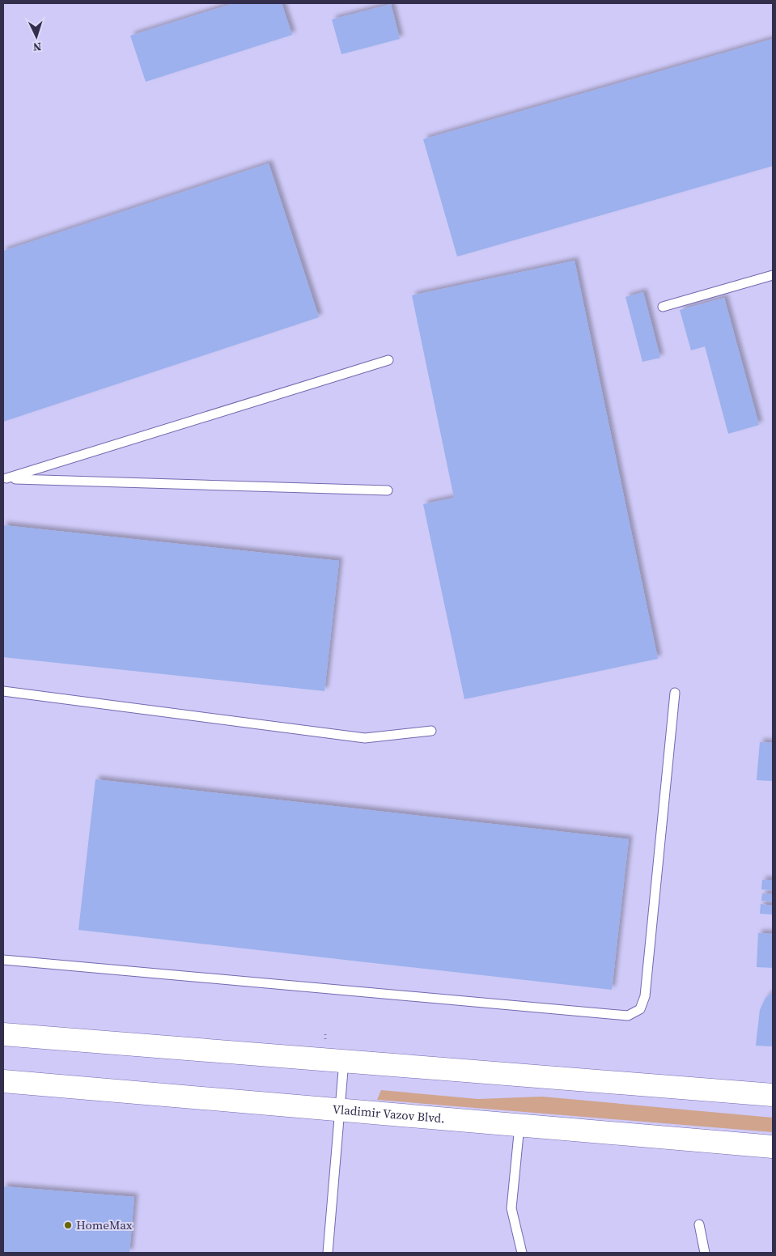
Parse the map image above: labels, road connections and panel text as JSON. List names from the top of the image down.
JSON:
{
  "streets": {
    "main road": ["Vladimir Vazov Blvd."]
  },
  "places": ["HomeMax"],
  "north": "bottom"
}
